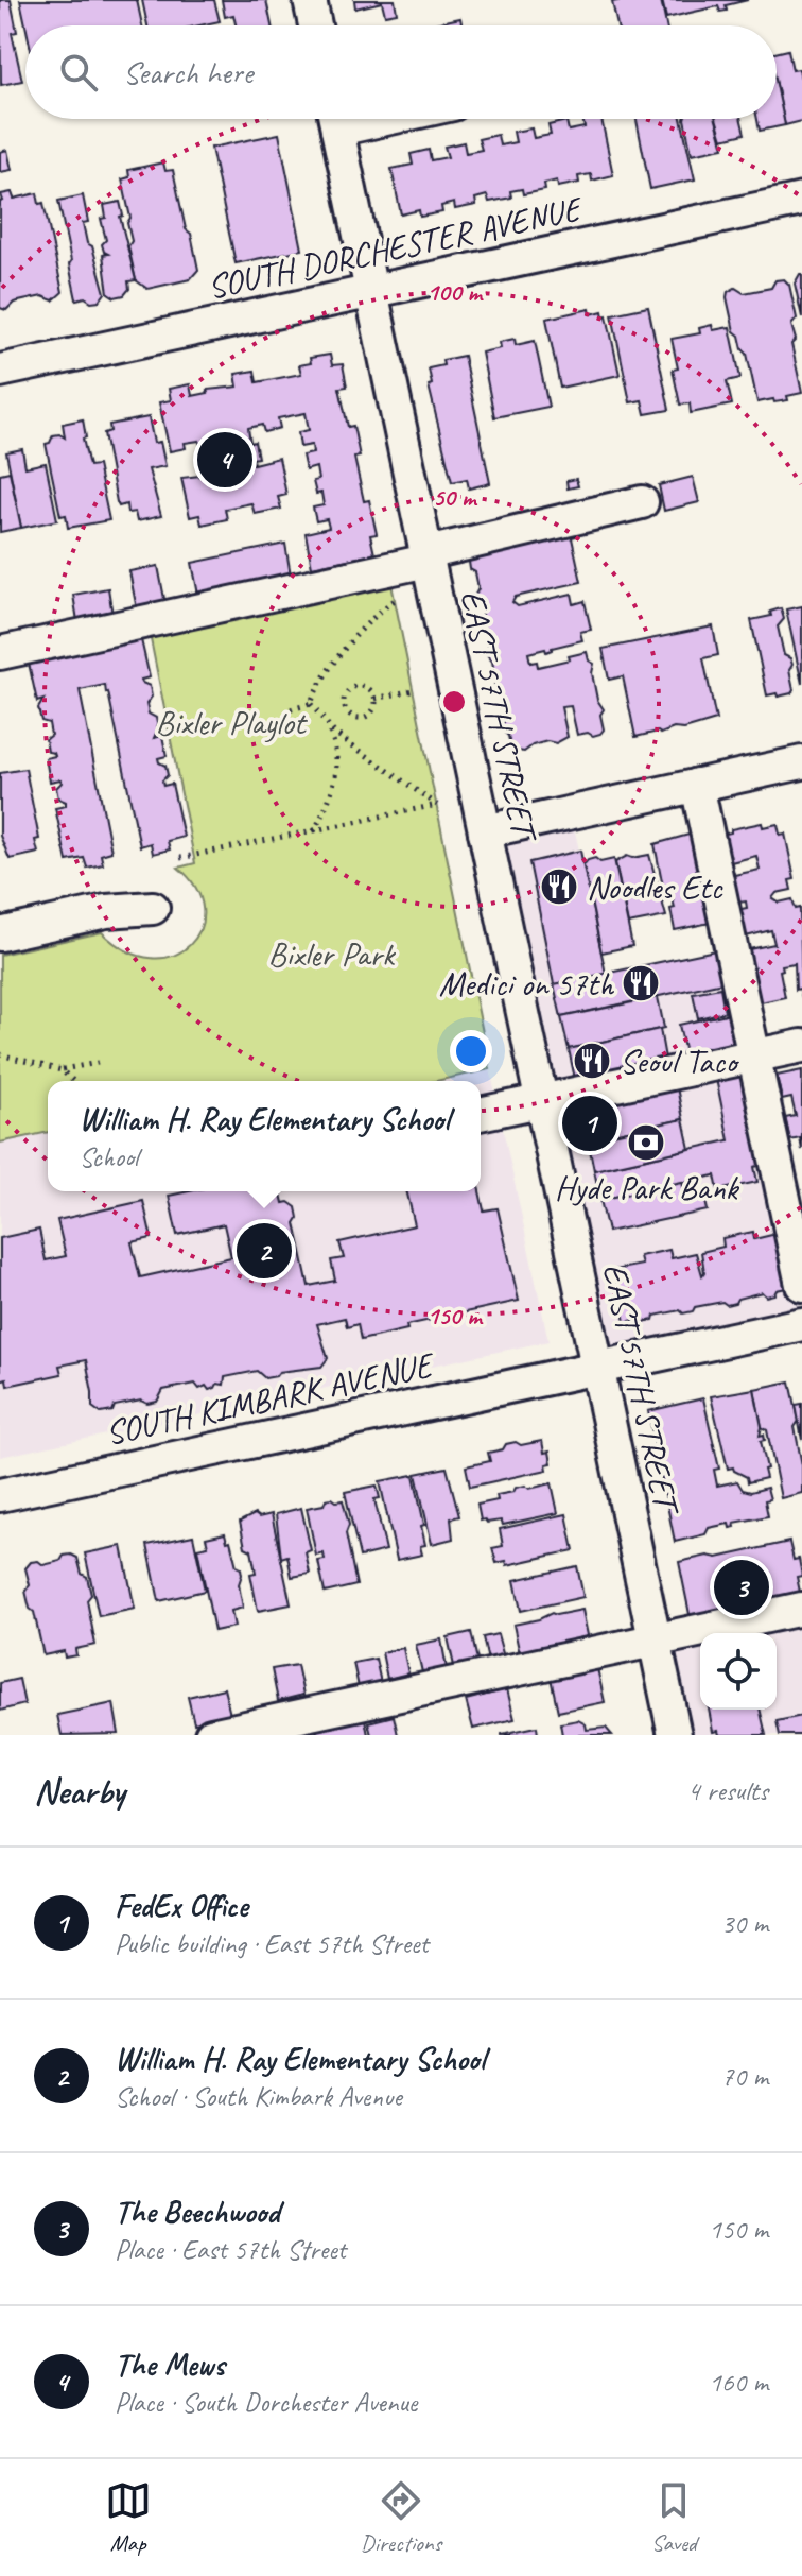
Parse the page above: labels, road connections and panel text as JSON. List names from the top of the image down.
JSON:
{
  "streets": {
    "street": ["SOUTH DORCHESTER AVENUE", "EAST 57TH STREET", "SOUTH KIMBARK AVENUE"]
  },
  "crossings": [
    ["SOUTH DORCHESTER AVENUE", "EAST 57TH STREET"],
    ["EAST 57TH STREET", "SOUTH KIMBARK AVENUE"]
  ],
  "parks": ["Bixler Playlot", "Bixler Park"],
  "places": {
    "restaurant": ["Noodles Etc", "Medici on 57th", "Seoul Taco"],
    "bank": ["Hyde Park Bank"]
  },
  "page": {
    "search": "Search here",
    "pins": [
      "4",
      "1",
      "2",
      "3"
    ],
    "popup": ["William H. Ray Elementary School", "School"],
    "heading": ["Nearby", "4 results"],
    "list": [
      {
        "mark": "1",
        "name": "FedEx Office",
        "note": "Public building · East 57th Street",
        "value": "30 m"
      },
      {
        "mark": "2",
        "name": "William H. Ray Elementary School",
        "note": "School · South Kimbark Avenue",
        "value": "70 m"
      },
      {
        "mark": "3",
        "name": "The Beechwood",
        "note": "Place · East 57th Street",
        "value": "150 m"
      },
      {
        "mark": "4",
        "name": "The Mews",
        "note": "Place · South Dorchester Avenue",
        "value": "160 m"
      }
    ],
    "nav": ["Map", "Directions", "Saved"]
  },
  "rings": ["100 m", "50 m", "150 m"]
}
